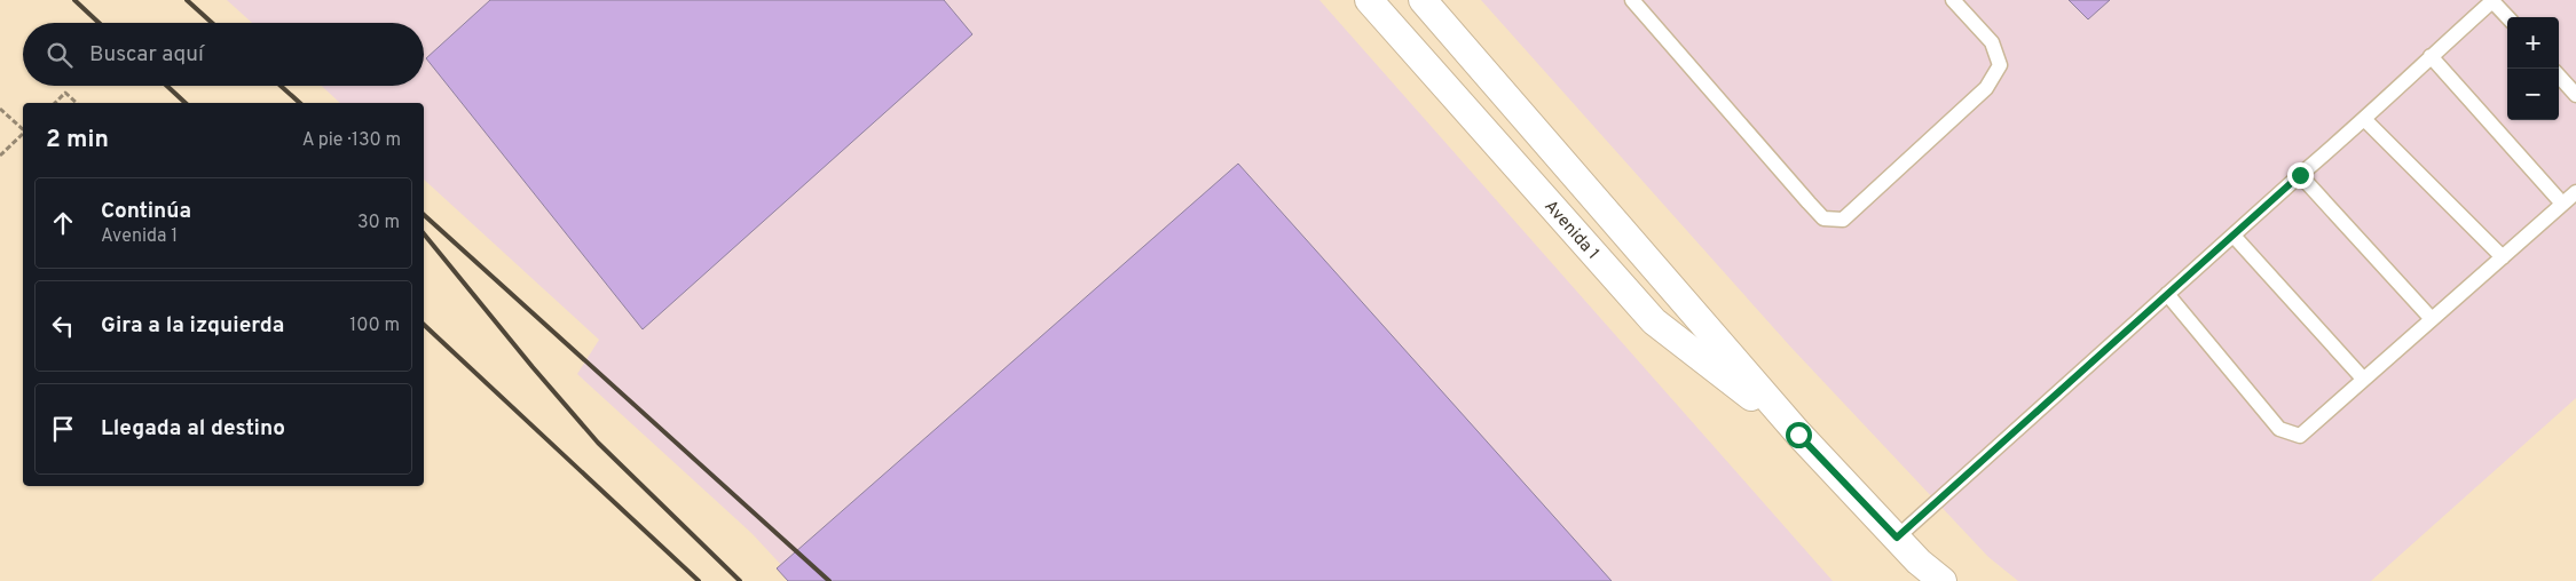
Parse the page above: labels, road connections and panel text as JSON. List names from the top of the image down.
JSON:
{
  "streets": {
    "street": ["Avenida 1"]
  },
  "page": {
    "map_buttons": ["+", "−"],
    "search": "Buscar aquí",
    "heading": ["2 min", "A pie · 130 m"],
    "list": [
      ["Continúa", "Avenida 1", "30 m"],
      ["Gira a la izquierda", "100 m"],
      "Llegada al destino"
    ]
  }
}
